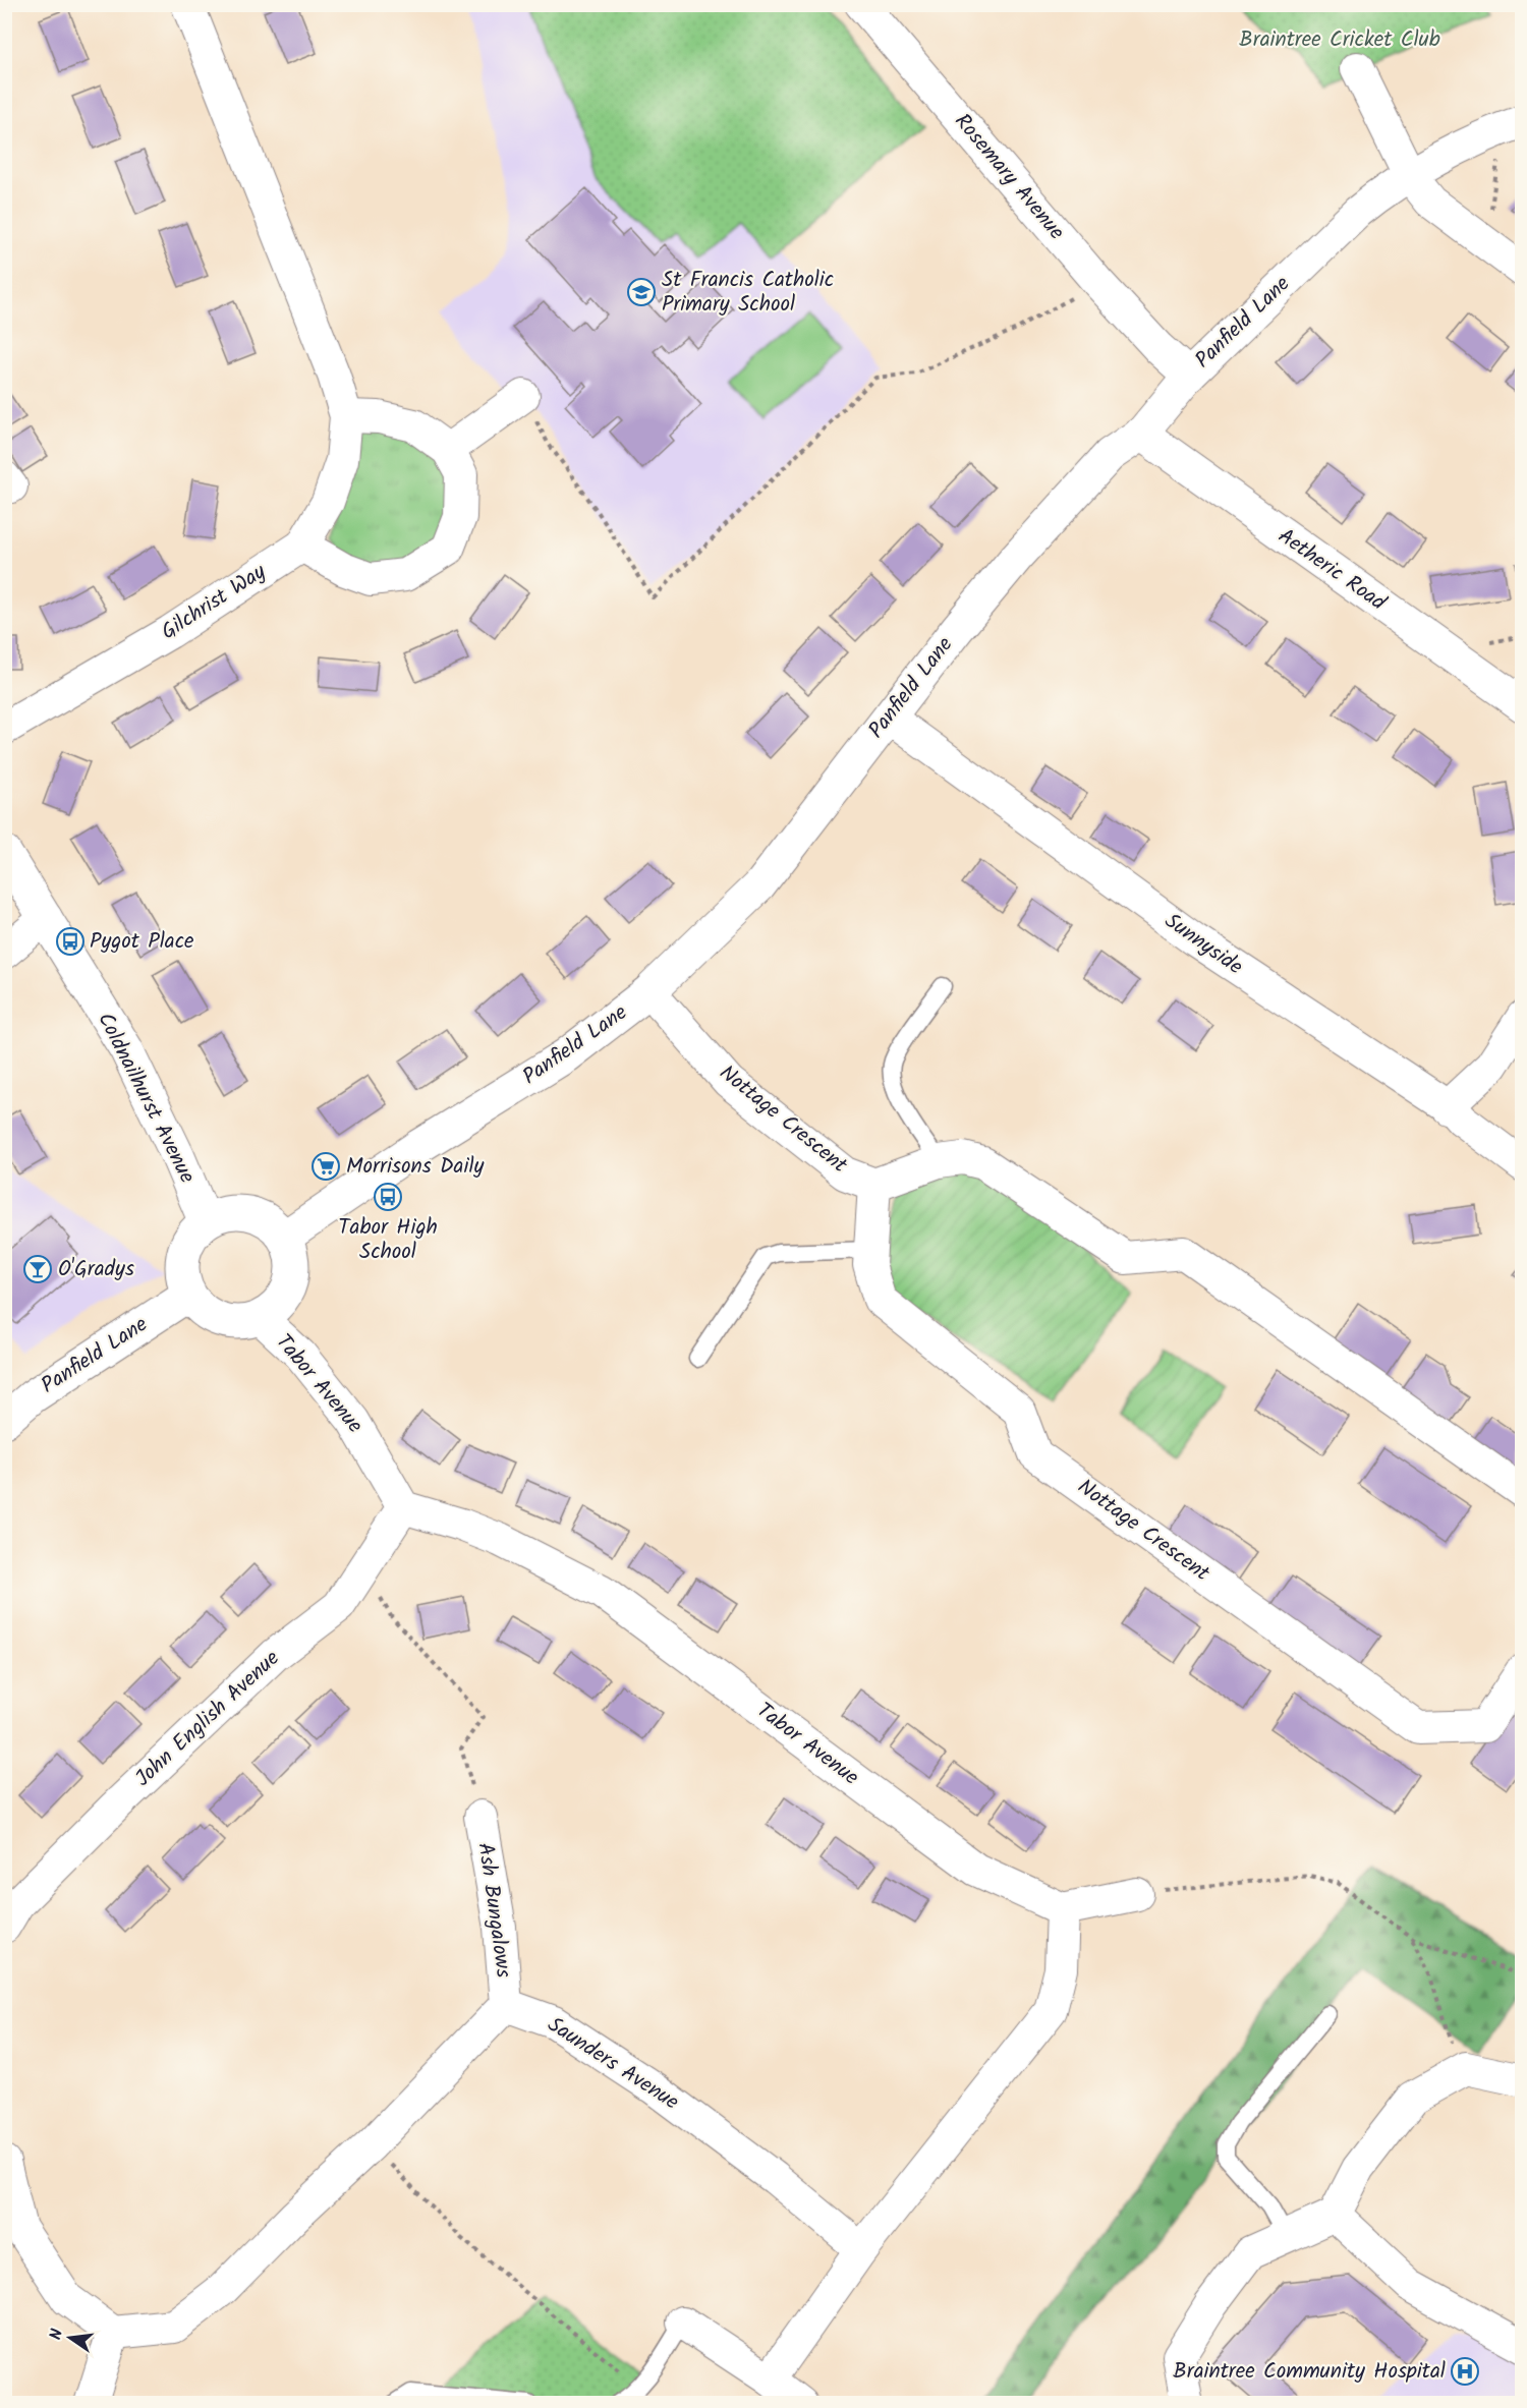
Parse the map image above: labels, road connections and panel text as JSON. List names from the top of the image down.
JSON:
{
  "streets": {
    "street": [
      "Rosemary Avenue",
      "Panfield Lane",
      "Aetheric Road",
      "Gilchrist Way",
      "Sunnyside",
      "Coldnailhurst Avenue",
      "Nottage Crescent",
      "Tabor Avenue",
      "John English Avenue",
      "Ash Bungalows",
      "Saunders Avenue"
    ]
  },
  "crossings": [
    ["Rosemary Avenue", "Panfield Lane"],
    ["Panfield Lane", "Aetheric Road"],
    ["Panfield Lane", "Sunnyside"],
    ["Panfield Lane", "Coldnailhurst Avenue"],
    ["Panfield Lane", "Nottage Crescent"],
    ["Panfield Lane", "Tabor Avenue"],
    ["Coldnailhurst Avenue", "Tabor Avenue"],
    ["Tabor Avenue", "John English Avenue"],
    ["Ash Bungalows", "Saunders Avenue"]
  ],
  "parks": ["Braintree Cricket Club"],
  "places": {
    "school or university": ["St Francis Catholic Primary School"],
    "bus stop": ["Pygot Place", "Tabor High School"],
    "supermarket": ["Morrisons Daily"],
    "bar": ["O'Gradys"],
    "hospital": ["Braintree Community Hospital"]
  },
  "north": "left"
}
